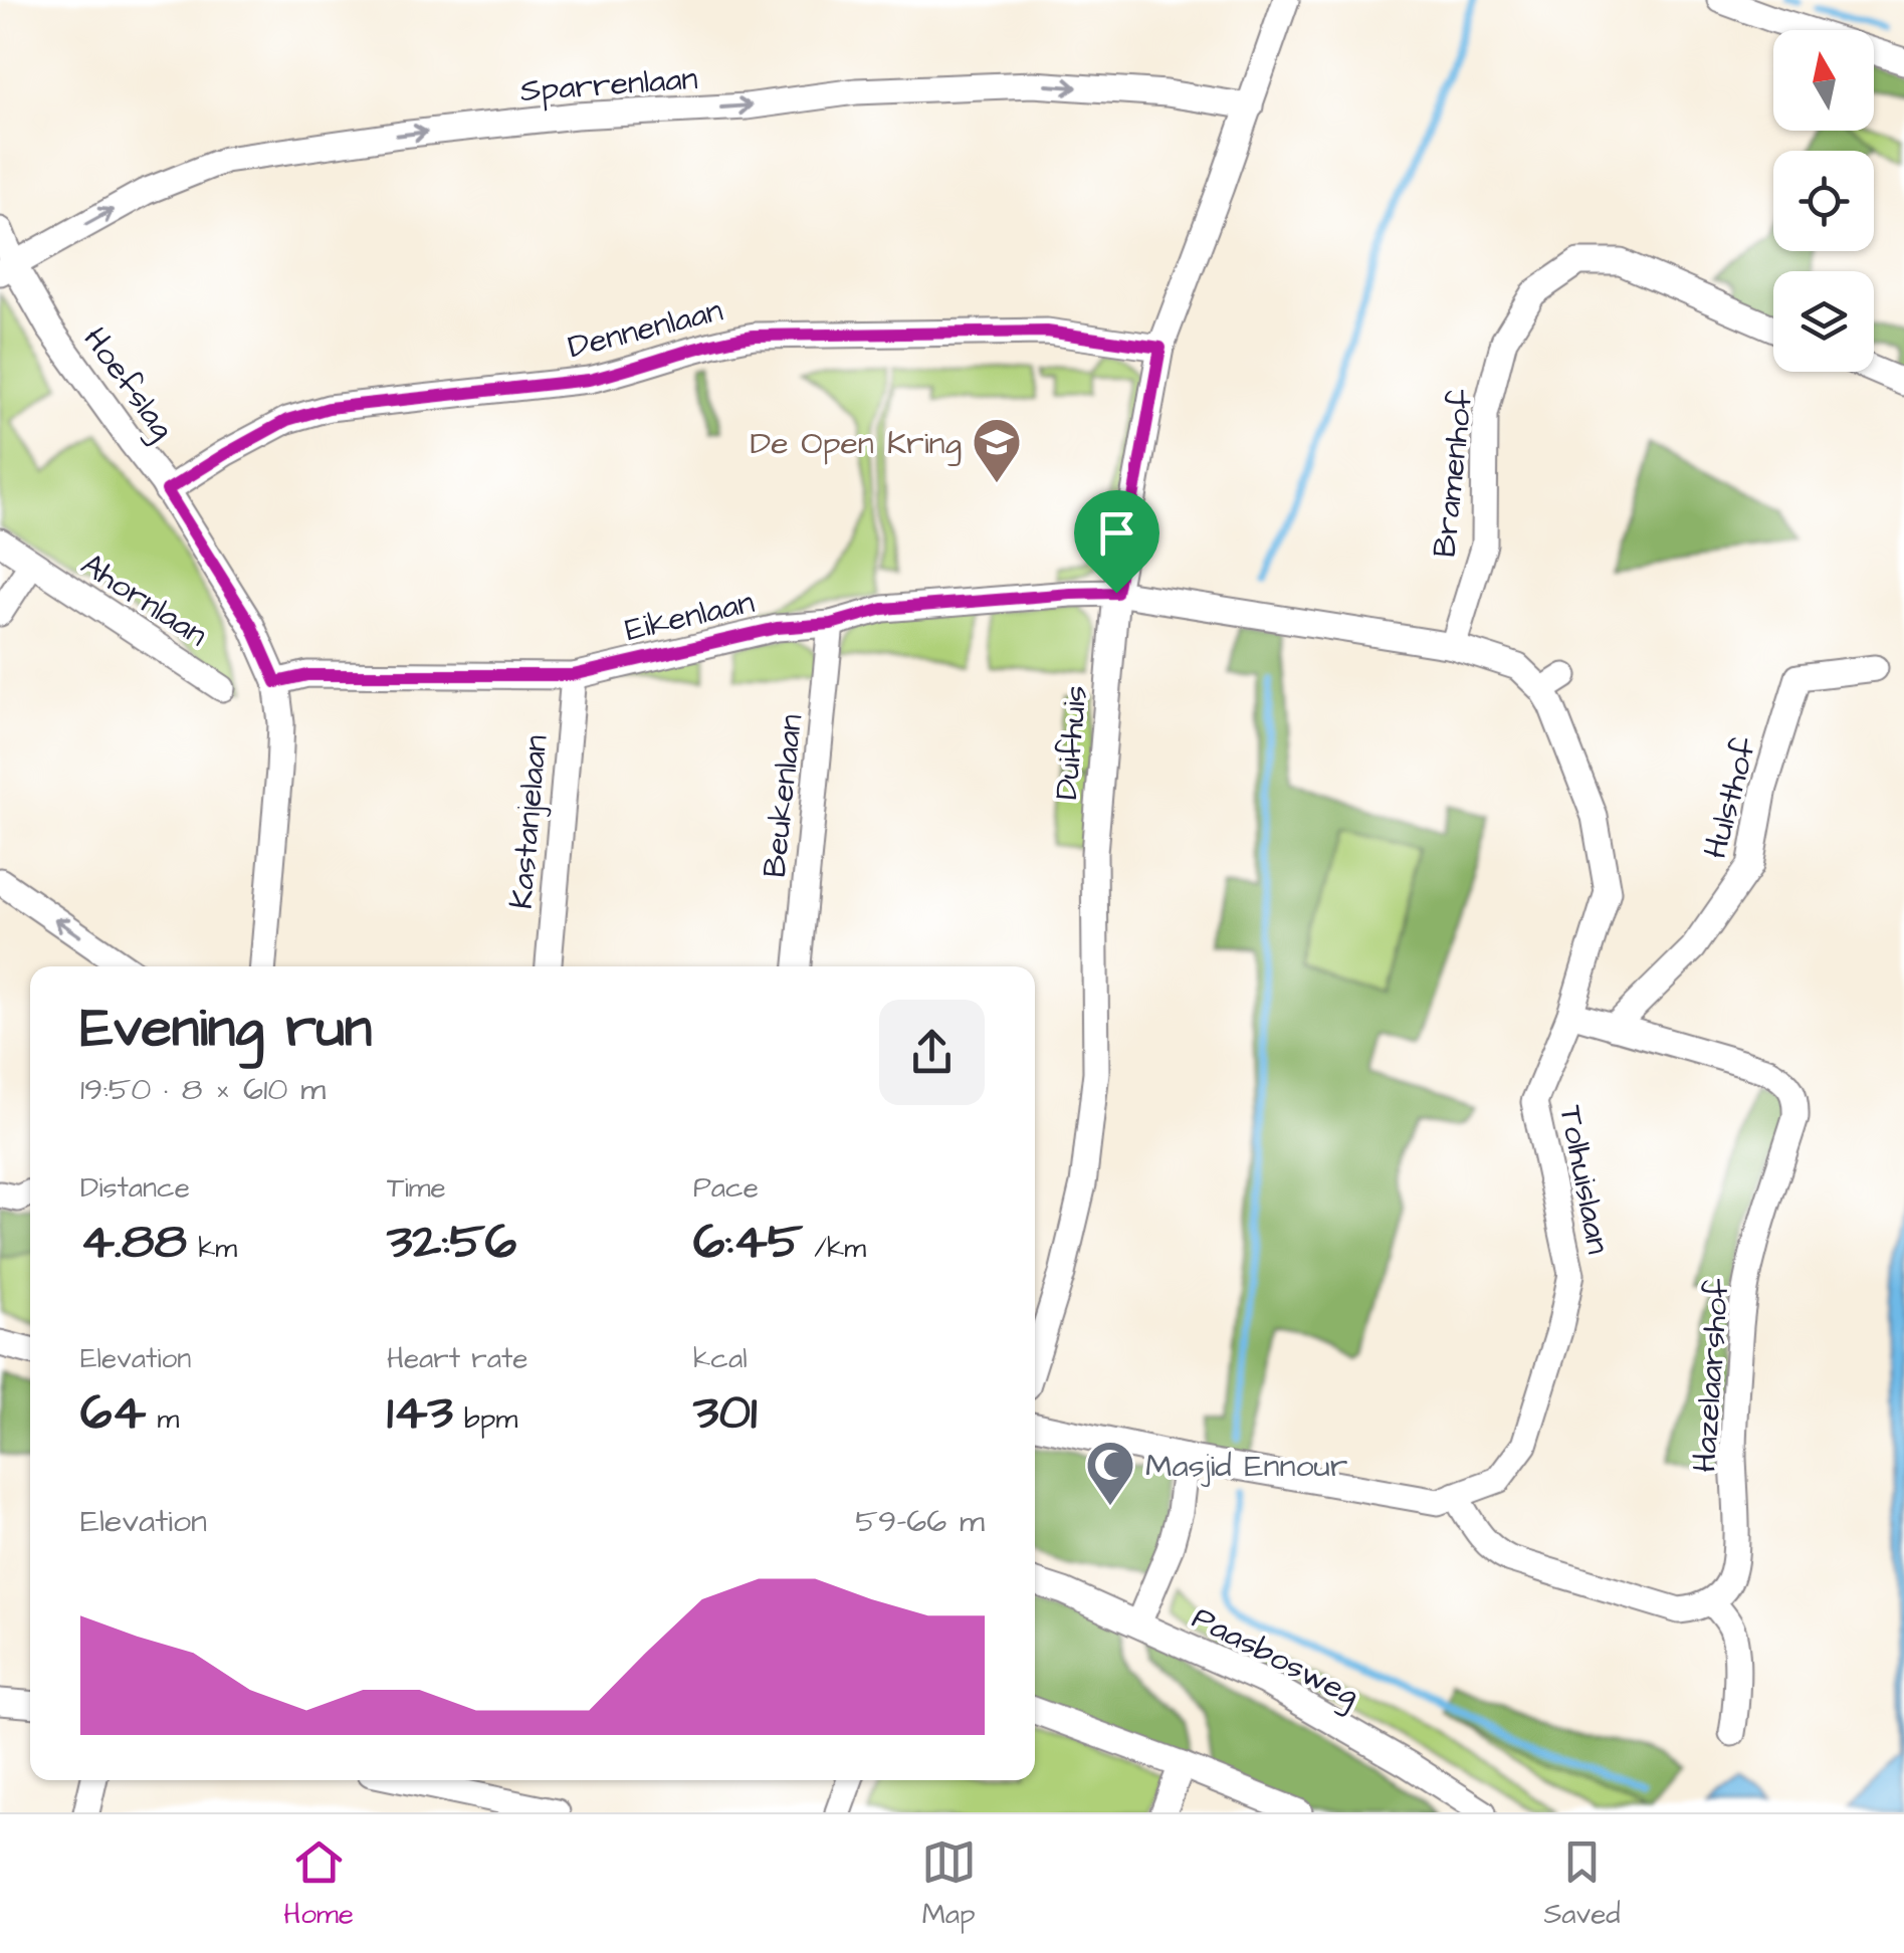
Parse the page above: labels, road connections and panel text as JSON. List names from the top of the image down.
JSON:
{
  "streets": {
    "street": [
      "Sparrenlaan",
      "Dennenlaan",
      "Hoefslag",
      "Bramenhof",
      "Ahornlaan",
      "Eikenlaan",
      "Duifhuis",
      "Beukenlaan",
      "Hulsthof",
      "Kastanjelaan",
      "Tolhuislaan",
      "Hazelaarshof",
      "Paasbosweg"
    ]
  },
  "crossings": [
    ["Sparrenlaan", "Hoefslag"],
    ["Sparrenlaan", "Duifhuis"],
    ["Dennenlaan", "Hoefslag"],
    ["Dennenlaan", "Duifhuis"],
    ["Hoefslag", "Eikenlaan"],
    ["Eikenlaan", "Duifhuis"],
    ["Eikenlaan", "Beukenlaan"],
    ["Eikenlaan", "Kastanjelaan"],
    ["Hulsthof", "Hazelaarshof"],
    ["Tolhuislaan", "Hazelaarshof"]
  ],
  "one_way": ["Sparrenlaan"],
  "places": {
    "school or university": ["De Open Kring"],
    "mosque": ["Masjid Ennour"]
  },
  "north": "top",
  "page": {
    "heading": ["Evening run", "19:50 · 8 × 610 m"],
    "stats": [
      ["Distance", "4.88 km"],
      ["Time", "32:56"],
      ["Pace", "6:45 /km"],
      ["Elevation", "64 m"],
      ["Heart rate", "143 bpm"],
      ["kcal", "301"]
    ],
    "chart": ["Elevation", "59–66 m"],
    "tabs": ["Home", "Map", "Saved"]
  }
}
